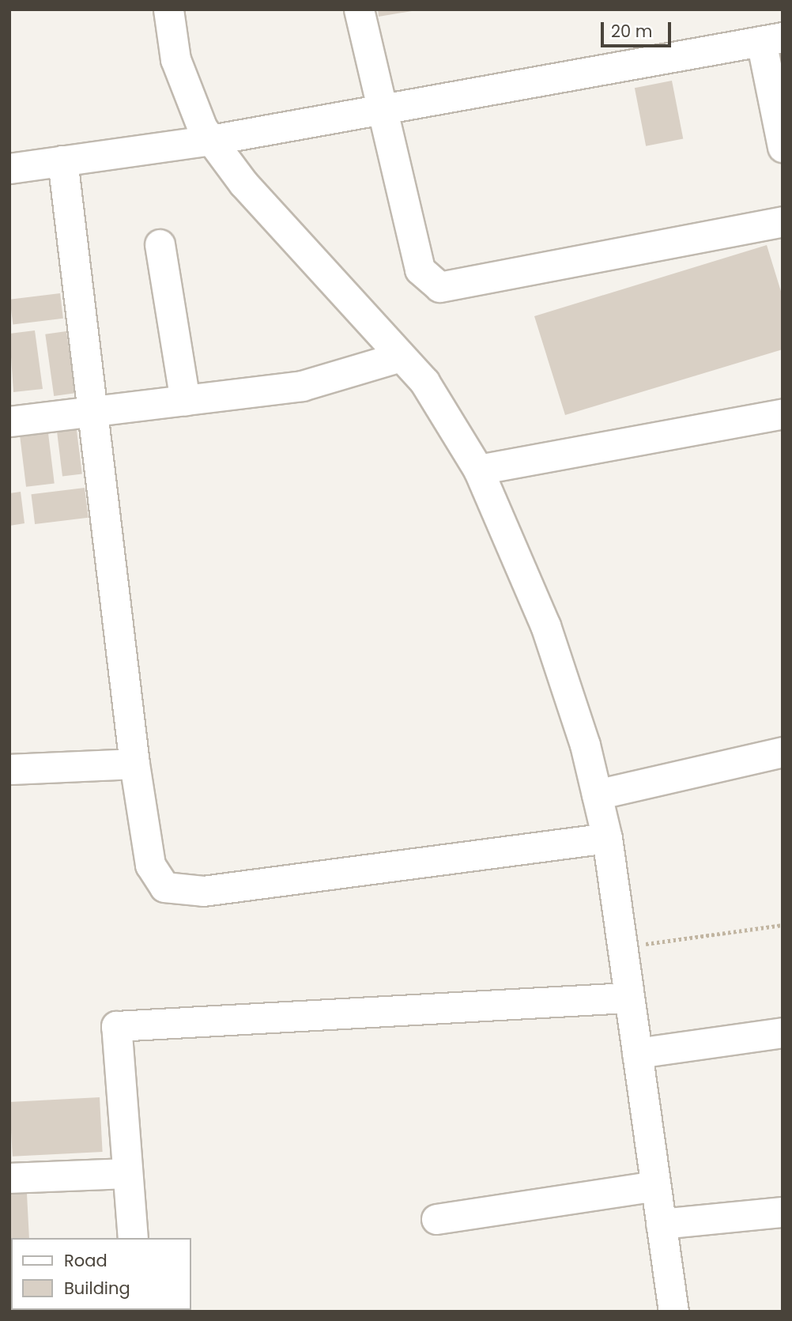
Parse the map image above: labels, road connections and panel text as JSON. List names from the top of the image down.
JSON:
{
  "legend": ["Road", "Building"],
  "scale_bar": "20 m"
}
